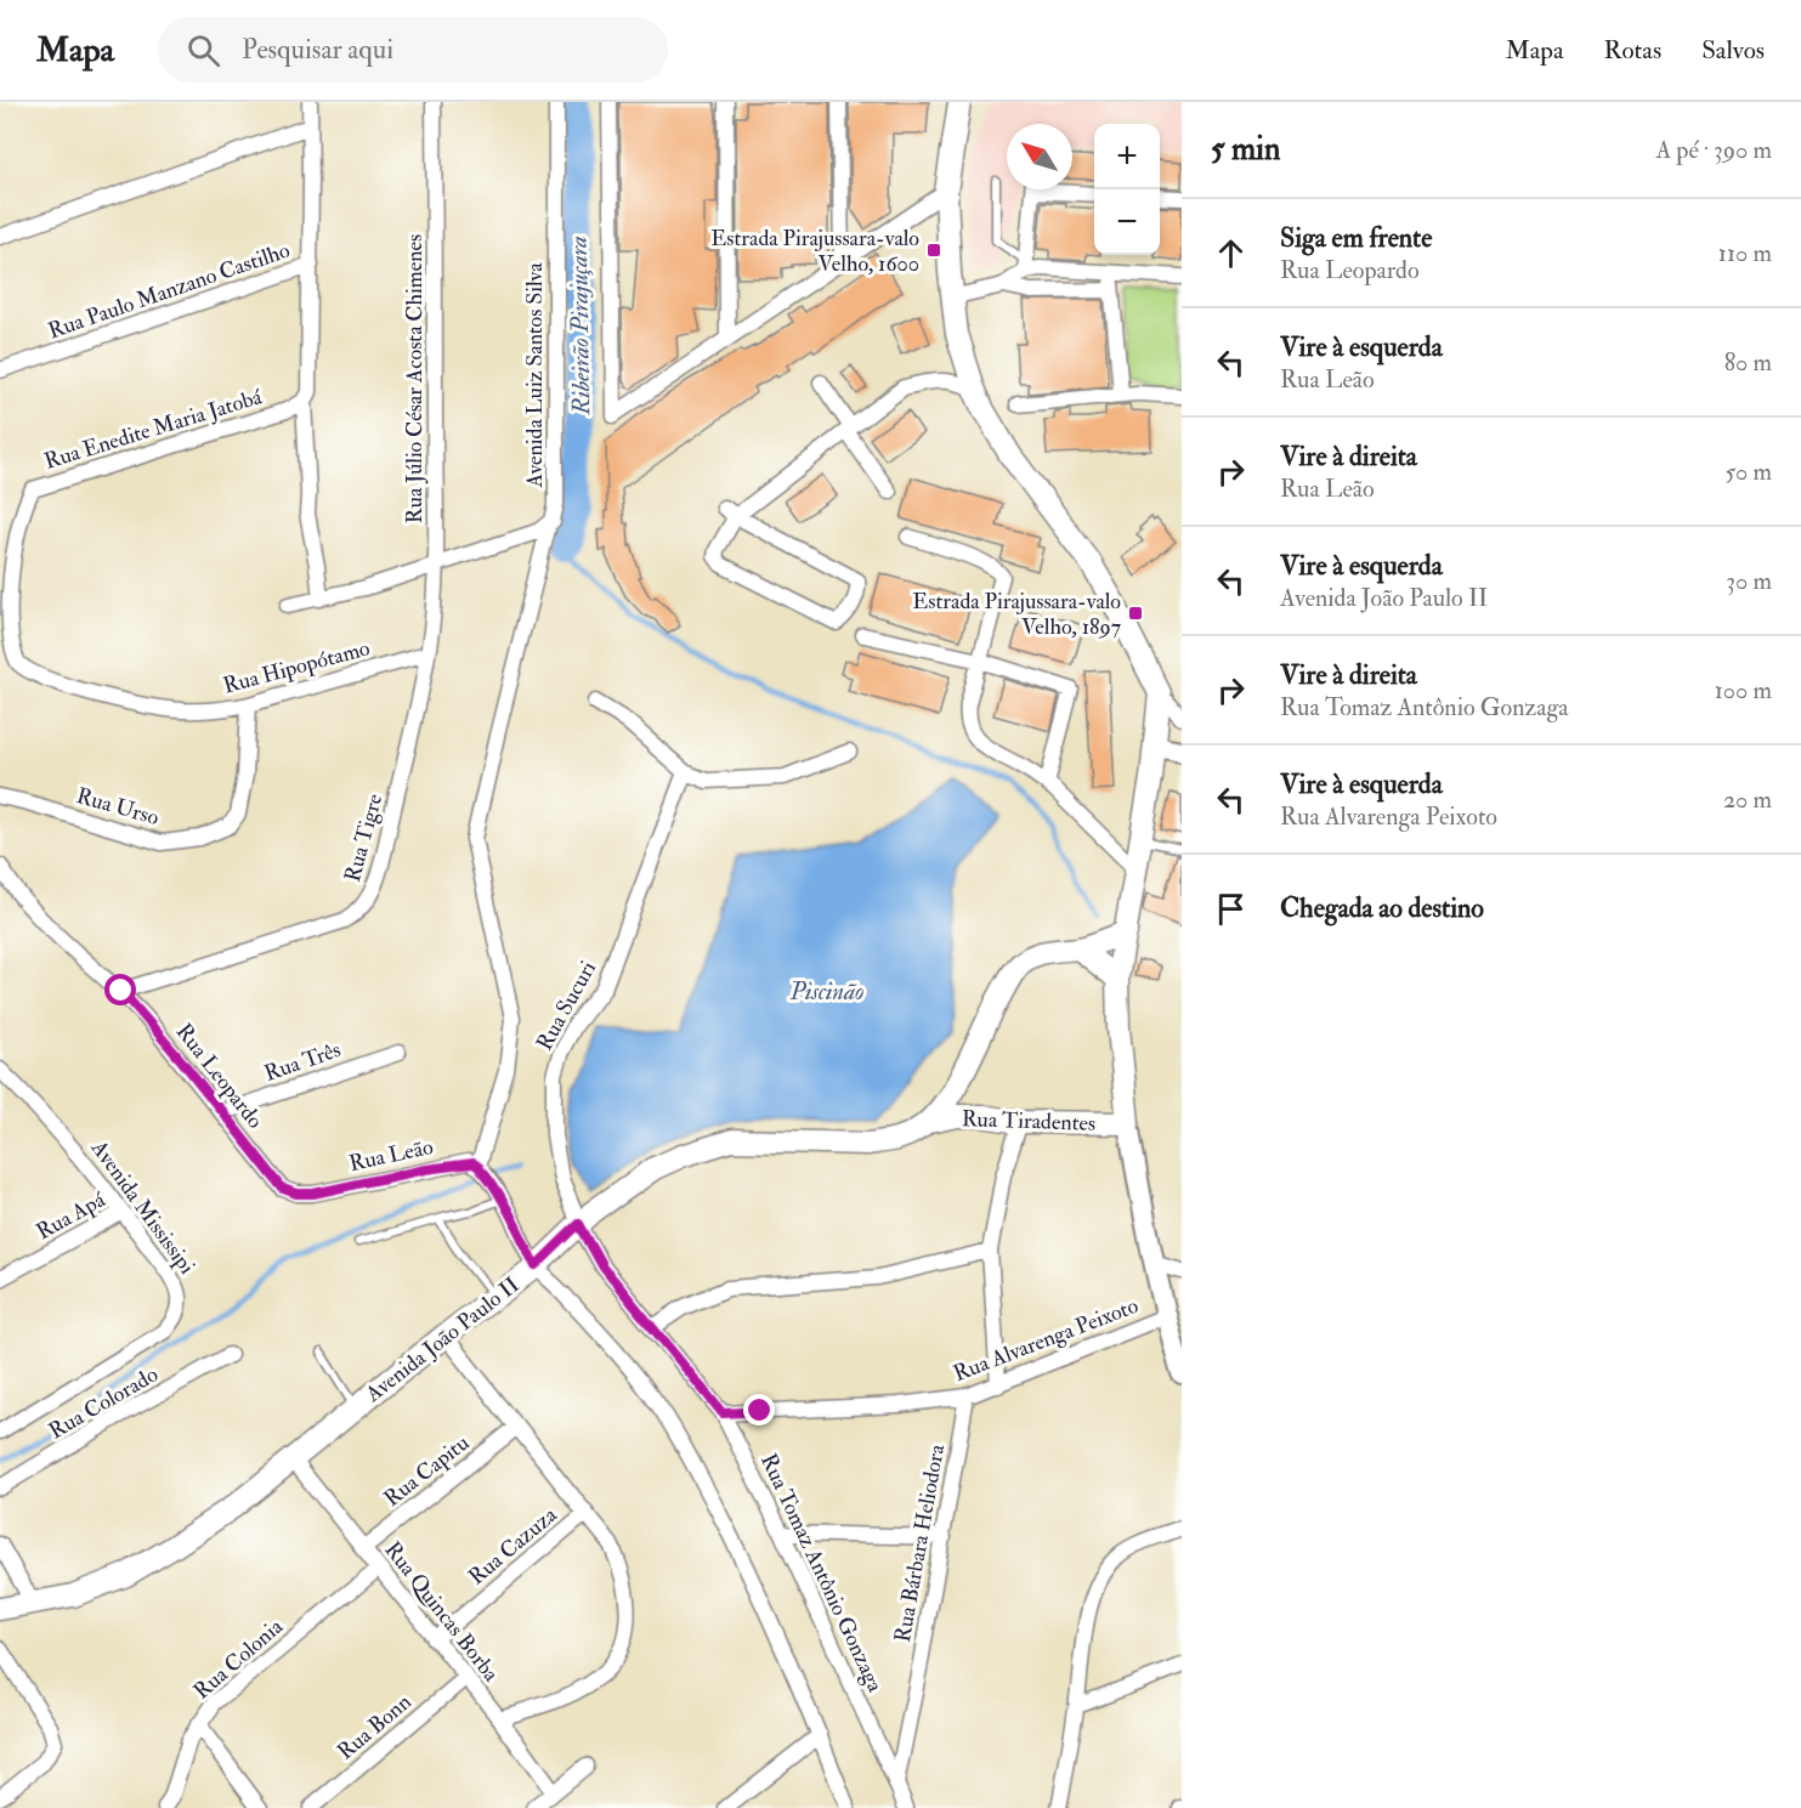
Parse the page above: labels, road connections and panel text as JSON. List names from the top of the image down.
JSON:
{
  "streets": {
    "main road": ["Rua Tiradentes", "Avenida João Paulo II"],
    "street": [
      "Rua Paulo Manzano Castilho",
      "Avenida Luiz Santos Silva",
      "Rua Júlio César Acosta Chimenes",
      "Rua Enedite Maria Jatobá",
      "Rua Hipopótamo",
      "Rua Urso",
      "Rua Tigre",
      "Rua Sucuri",
      "Rua Três",
      "Rua Leopardo",
      "Rua Leão",
      "Avenida Mississipi",
      "Rua Apá",
      "Rua Alvarenga Peixoto",
      "Rua Colorado",
      "Rua Capitu",
      "Rua Bárbara Heliodora",
      "Rua Cazuza",
      "Rua Tomaz Antônio Gonzaga",
      "Rua Quincas Borba",
      "Rua Colonia",
      "Rua Bonn"
    ]
  },
  "crossings": [
    ["Avenida Luiz Santos Silva", "Rua Leão"],
    ["Rua Júlio César Acosta Chimenes", "Rua Hipopótamo"],
    ["Rua Júlio César Acosta Chimenes", "Rua Tigre"],
    ["Rua Enedite Maria Jatobá", "Rua Hipopótamo"],
    ["Rua Hipopótamo", "Rua Urso"],
    ["Rua Hipopótamo", "Rua Tigre"],
    ["Rua Tigre", "Rua Leopardo"],
    ["Rua Sucuri", "Avenida João Paulo II"],
    ["Rua Sucuri", "Rua Tomaz Antônio Gonzaga"],
    ["Rua Três", "Rua Leopardo"],
    ["Rua Leopardo", "Rua Leão"],
    ["Rua Tiradentes", "Avenida João Paulo II"],
    ["Avenida Mississipi", "Rua Apá"],
    ["Avenida João Paulo II", "Rua Tomaz Antônio Gonzaga"],
    ["Avenida João Paulo II", "Rua Quincas Borba"],
    ["Rua Alvarenga Peixoto", "Rua Bárbara Heliodora"],
    ["Rua Alvarenga Peixoto", "Rua Tomaz Antônio Gonzaga"],
    ["Rua Capitu", "Rua Quincas Borba"],
    ["Rua Bárbara Heliodora", "Rua Tomaz Antônio Gonzaga"],
    ["Rua Cazuza", "Rua Quincas Borba"],
    ["Rua Quincas Borba", "Rua Colonia"],
    ["Rua Quincas Borba", "Rua Bonn"]
  ],
  "water": ["Ribeirão Pirajuçara", "Piscinão"],
  "places": {
    "transit": ["Estrada Pirajussara-valo Velho, 1600", "Estrada Pirajussara-valo Velho, 1897"]
  },
  "north": "top left",
  "page": {
    "header": "Mapa",
    "search": "Pesquisar aqui",
    "nav": ["Mapa", "Rotas", "Salvos"],
    "heading": ["5 min", "A pé · 390 m"],
    "map_buttons": ["+", "−"],
    "list": [
      ["Siga em frente", "Rua Leopardo", "110 m"],
      ["Vire à esquerda", "Rua Leão", "80 m"],
      ["Vire à direita", "Rua Leão", "50 m"],
      ["Vire à esquerda", "Avenida João Paulo II", "30 m"],
      ["Vire à direita", "Rua Tomaz Antônio Gonzaga", "100 m"],
      ["Vire à esquerda", "Rua Alvarenga Peixoto", "20 m"],
      "Chegada ao destino"
    ]
  }
}
